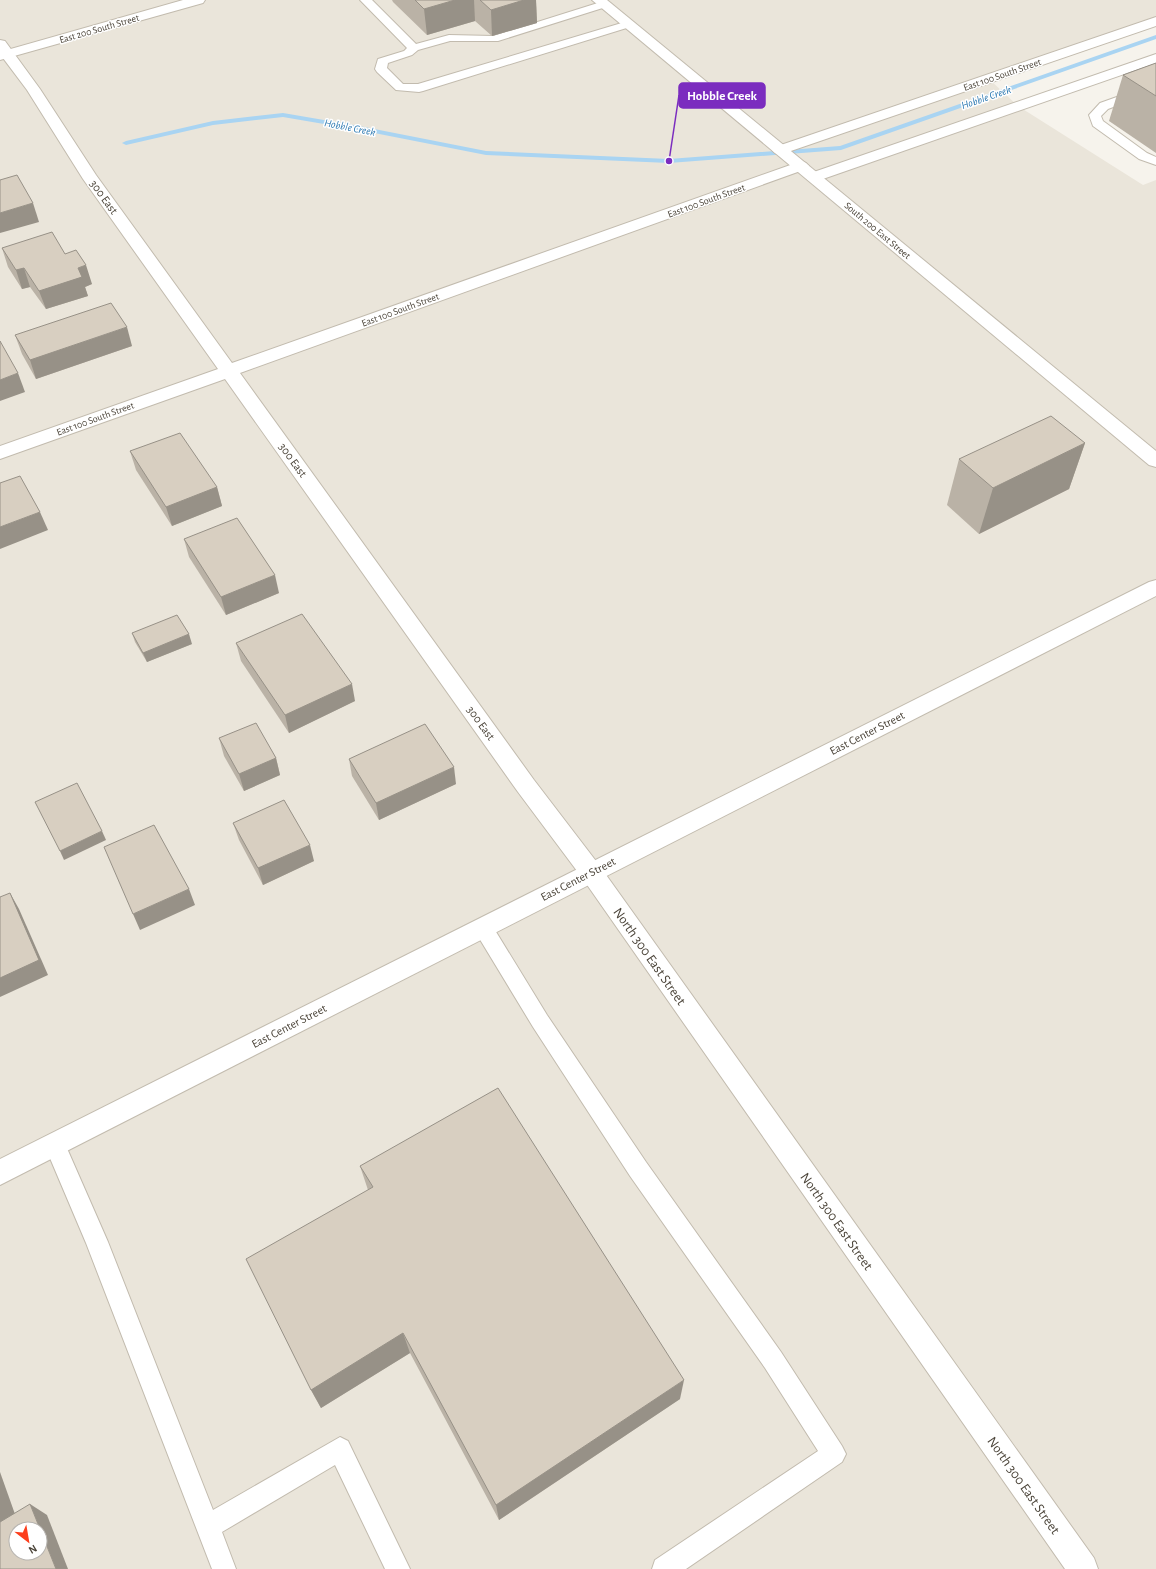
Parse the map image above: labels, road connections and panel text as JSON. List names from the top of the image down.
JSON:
{
  "streets": {
    "street": [
      "East 200 South Street",
      "East 100 South Street",
      "300 East",
      "South 200 East Street",
      "East Center Street",
      "North 300 East Street"
    ]
  },
  "crossings": [
    ["East 200 South Street", "300 East"],
    ["East 100 South Street", "300 East"],
    ["East 100 South Street", "South 200 East Street"],
    ["300 East", "East Center Street"],
    ["300 East", "North 300 East Street"],
    ["East Center Street", "North 300 East Street"]
  ],
  "water": ["Hobble Creek"],
  "places": ["Hobble Creek"],
  "north": "bottom right"
}
